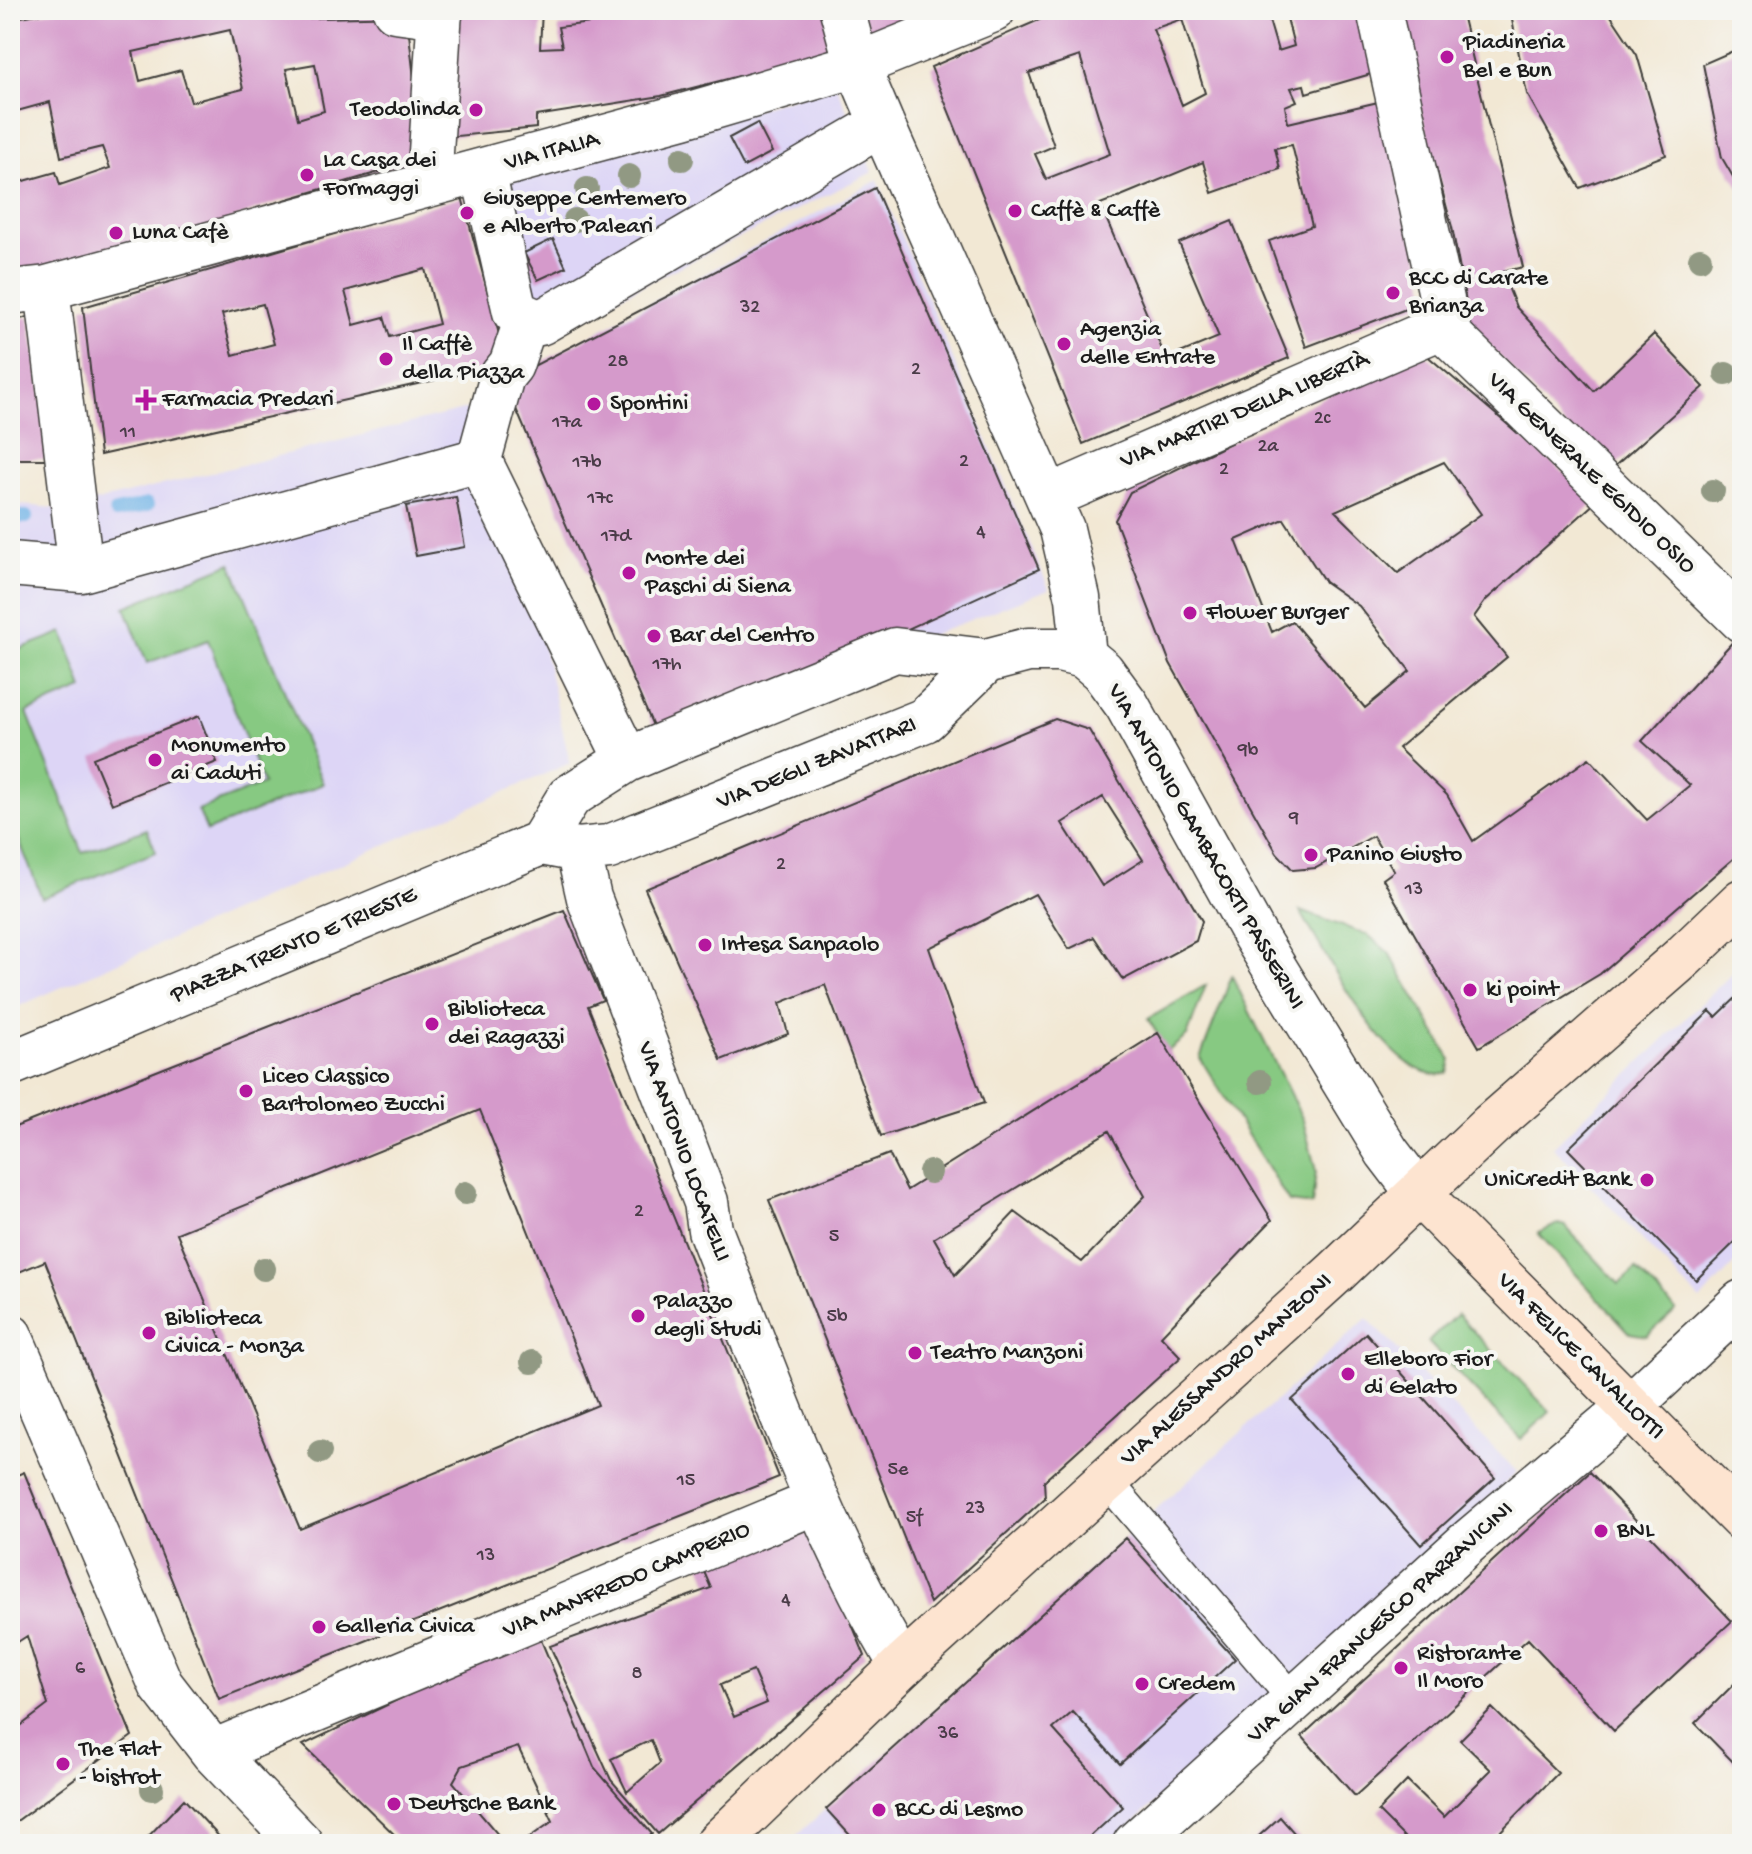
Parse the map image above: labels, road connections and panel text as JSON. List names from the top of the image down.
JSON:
{
  "streets": {
    "street": [
      "VIA ITALIA",
      "VIA MARTIRI DELLA LIBERTÀ",
      "VIA GENERALE EGIDIO OSIO",
      "VIA DEGLI ZAVATTARI",
      "VIA ANTONIO GAMBACORTI PASSERINI",
      "PIAZZA TRENTO E TRIESTE",
      "VIA ANTONIO LOCATELLI",
      "VIA FELICE CAVALLOTTI",
      "VIA ALESSANDRO MANZONI",
      "VIA MANFREDO CAMPERIO",
      "VIA GIAN FRANCESCO PARRAVICINI"
    ]
  },
  "crossings": [
    ["VIA MARTIRI DELLA LIBERTÀ", "VIA GENERALE EGIDIO OSIO"],
    ["VIA DEGLI ZAVATTARI", "VIA ANTONIO GAMBACORTI PASSERINI"],
    ["VIA DEGLI ZAVATTARI", "PIAZZA TRENTO E TRIESTE"],
    ["VIA DEGLI ZAVATTARI", "VIA ANTONIO LOCATELLI"],
    ["VIA ANTONIO GAMBACORTI PASSERINI", "VIA FELICE CAVALLOTTI"],
    ["VIA ANTONIO GAMBACORTI PASSERINI", "VIA ALESSANDRO MANZONI"],
    ["PIAZZA TRENTO E TRIESTE", "VIA ANTONIO LOCATELLI"],
    ["VIA ANTONIO LOCATELLI", "VIA ALESSANDRO MANZONI"],
    ["VIA ANTONIO LOCATELLI", "VIA MANFREDO CAMPERIO"],
    ["VIA FELICE CAVALLOTTI", "VIA ALESSANDRO MANZONI"],
    ["VIA FELICE CAVALLOTTI", "VIA GIAN FRANCESCO PARRAVICINI"]
  ],
  "places": {
    "other": [
      "Piadineria Bel e Bun",
      "Teodolinda",
      "La Casa dei Formaggi",
      "Caffè & Caffè",
      "Giuseppe Centemero e Alberto Paleari",
      "Luna Cafè",
      "BCC di Carate Brianza",
      "Agenzia delle Entrate",
      "Il Caffè della Piazza",
      "Spontini",
      "Monte dei Paschi di Siena",
      "Flower Burger",
      "Bar del Centro",
      "Monumento ai Caduti",
      "Panino Giusto",
      "Intesa Sanpaolo",
      "ki point",
      "Biblioteca dei Ragazzi",
      "Liceo Classico Bartolomeo Zucchi",
      "UniCredit Bank",
      "Palazzo degli Studi",
      "Biblioteca Civica - Monza",
      "Teatro Manzoni",
      "Elleboro Fior di Gelato",
      "BNL",
      "Galleria Civica",
      "Ristorante Il Moro",
      "Credem",
      "The Flat - bistrot",
      "Deutsche Bank",
      "BCC di Lesmo"
    ],
    "health": ["Farmacia Predari"]
  },
  "house_numbers": [
    "32",
    "28",
    "2",
    "2c",
    "17a",
    "11",
    "2a",
    "2",
    "17b",
    "2",
    "17c",
    "4",
    "17d",
    "17h",
    "9b",
    "9",
    "2",
    "13",
    "2",
    "5",
    "5b",
    "5e",
    "15",
    "23",
    "5f",
    "13",
    "4",
    "6",
    "8",
    "36"
  ]
}
